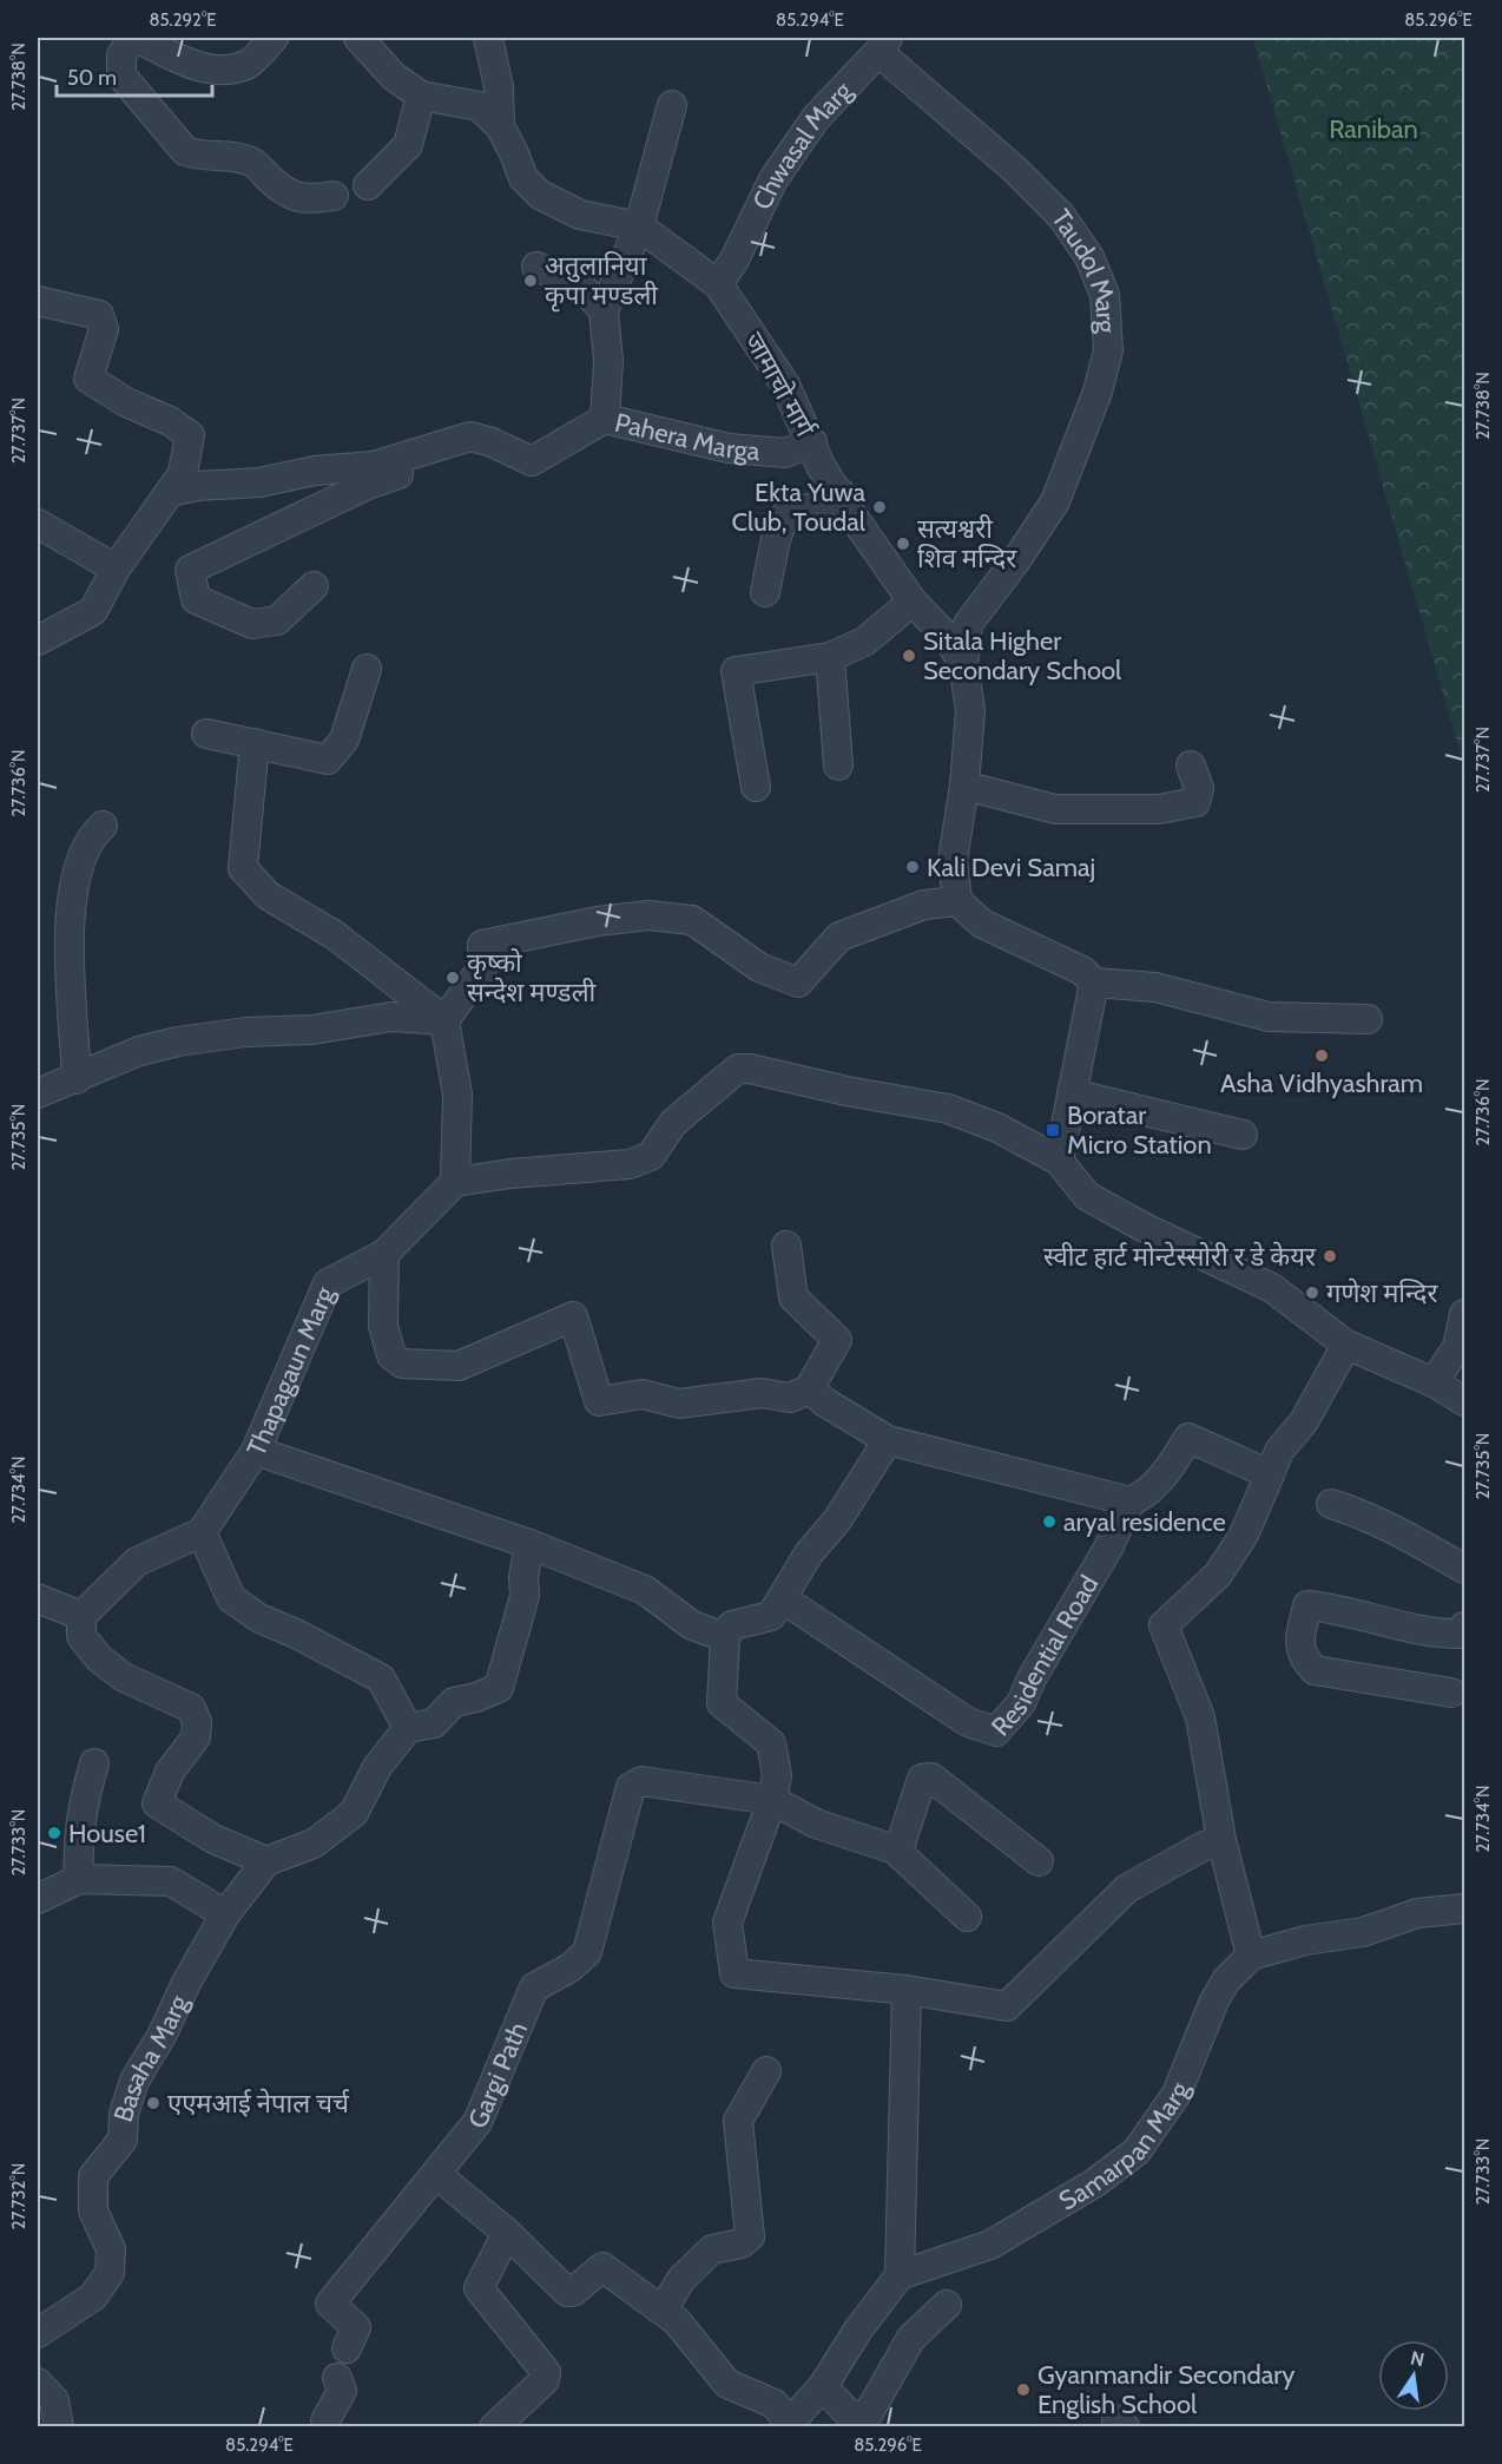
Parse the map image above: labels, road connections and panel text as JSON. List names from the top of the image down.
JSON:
{
  "streets": {
    "street": [
      "Chwasal Marg",
      "Taudol Marg",
      "जामाचो मार्ग",
      "Pahera Marga",
      "Thapagaun Marg",
      "Residential Road",
      "Basaha Marg",
      "Gargi Path",
      "Samarpan Marg"
    ]
  },
  "crossings": [
    ["Chwasal Marg", "Taudol Marg"],
    ["Chwasal Marg", "जामाचो मार्ग"],
    ["Taudol Marg", "जामाचो मार्ग"],
    ["जामाचो मार्ग", "Pahera Marga"]
  ],
  "parks": ["Raniban"],
  "places": {
    "other": [
      "अतुलानिया कृपा मण्डली",
      "Ekta Yuwa Club, Toudal",
      "सत्यश्वरी शिव मन्दिर",
      "Sitala Higher Secondary School",
      "Kali Devi Samaj",
      "कृष्को सन्देश मण्डली",
      "Asha Vidhyashram",
      "स्वीट हार्ट मोन्टेस्सोरी र डे केयर",
      "गणेश मन्दिर",
      "aryal residence",
      "House1",
      "एएमआई नेपाल चर्च",
      "Gyanmandir Secondary English School"
    ],
    "transit": ["Boratar Micro Station"]
  },
  "scale_bar": "50 m",
  "north": "top",
  "coordinates": [
    "85.292°E",
    "85.294°E",
    "85.296°E",
    "27.738°N",
    "27.737°N",
    "27.736°N",
    "27.735°N",
    "27.734°N",
    "27.733°N",
    "27.732°N"
  ]
}
